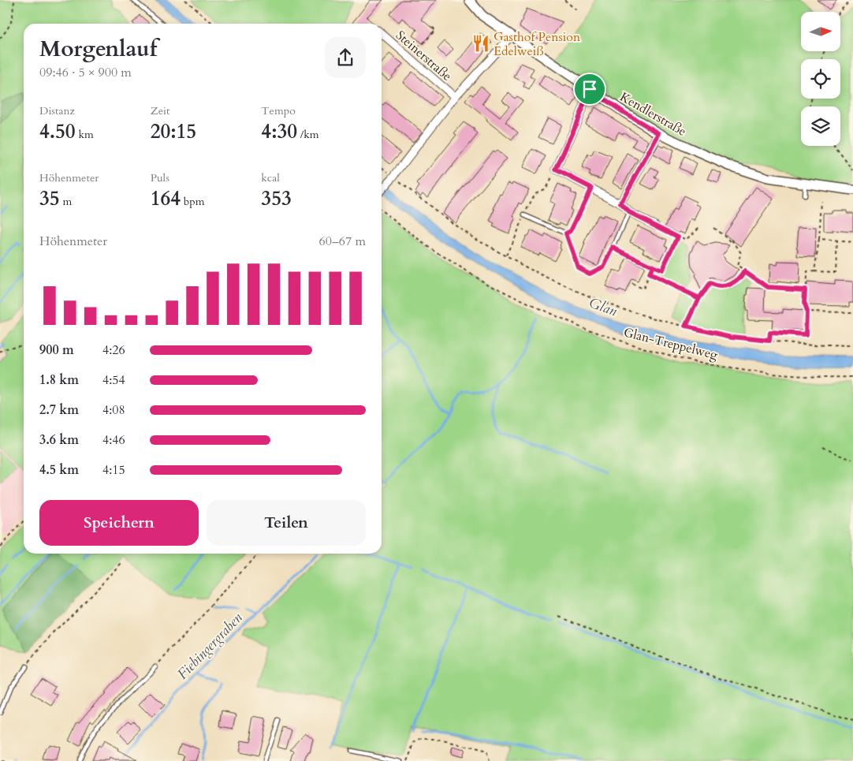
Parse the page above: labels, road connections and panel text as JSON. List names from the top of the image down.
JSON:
{
  "streets": {
    "street": ["Steinerstraße", "Kendlerstraße"],
    "path": ["Glan-Treppelweg"]
  },
  "crossings": [
    ["Steinerstraße", "Kendlerstraße"]
  ],
  "water": ["Glan", "Fiebingergraben"],
  "places": {
    "restaurant": ["Gasthof Pension Edelweiß"]
  },
  "north": "right",
  "page": {
    "heading": ["Morgenlauf", "09:46 · 5 × 900 m"],
    "stats": [
      ["Distanz", "4.50 km"],
      ["Zeit", "20:15"],
      ["Tempo", "4:30 /km"],
      ["Höhenmeter", "35 m"],
      ["Puls", "164 bpm"],
      ["kcal", "353"]
    ],
    "chart": ["Höhenmeter", "60–67 m"],
    "list": [
      {
        "name": "900 m",
        "note": "4:26"
      },
      {
        "name": "1.8 km",
        "note": "4:54"
      },
      {
        "name": "2.7 km",
        "note": "4:08"
      },
      {
        "name": "3.6 km",
        "note": "4:46"
      },
      {
        "name": "4.5 km",
        "note": "4:15"
      }
    ],
    "buttons": ["Speichern", "Teilen"]
  }
}
